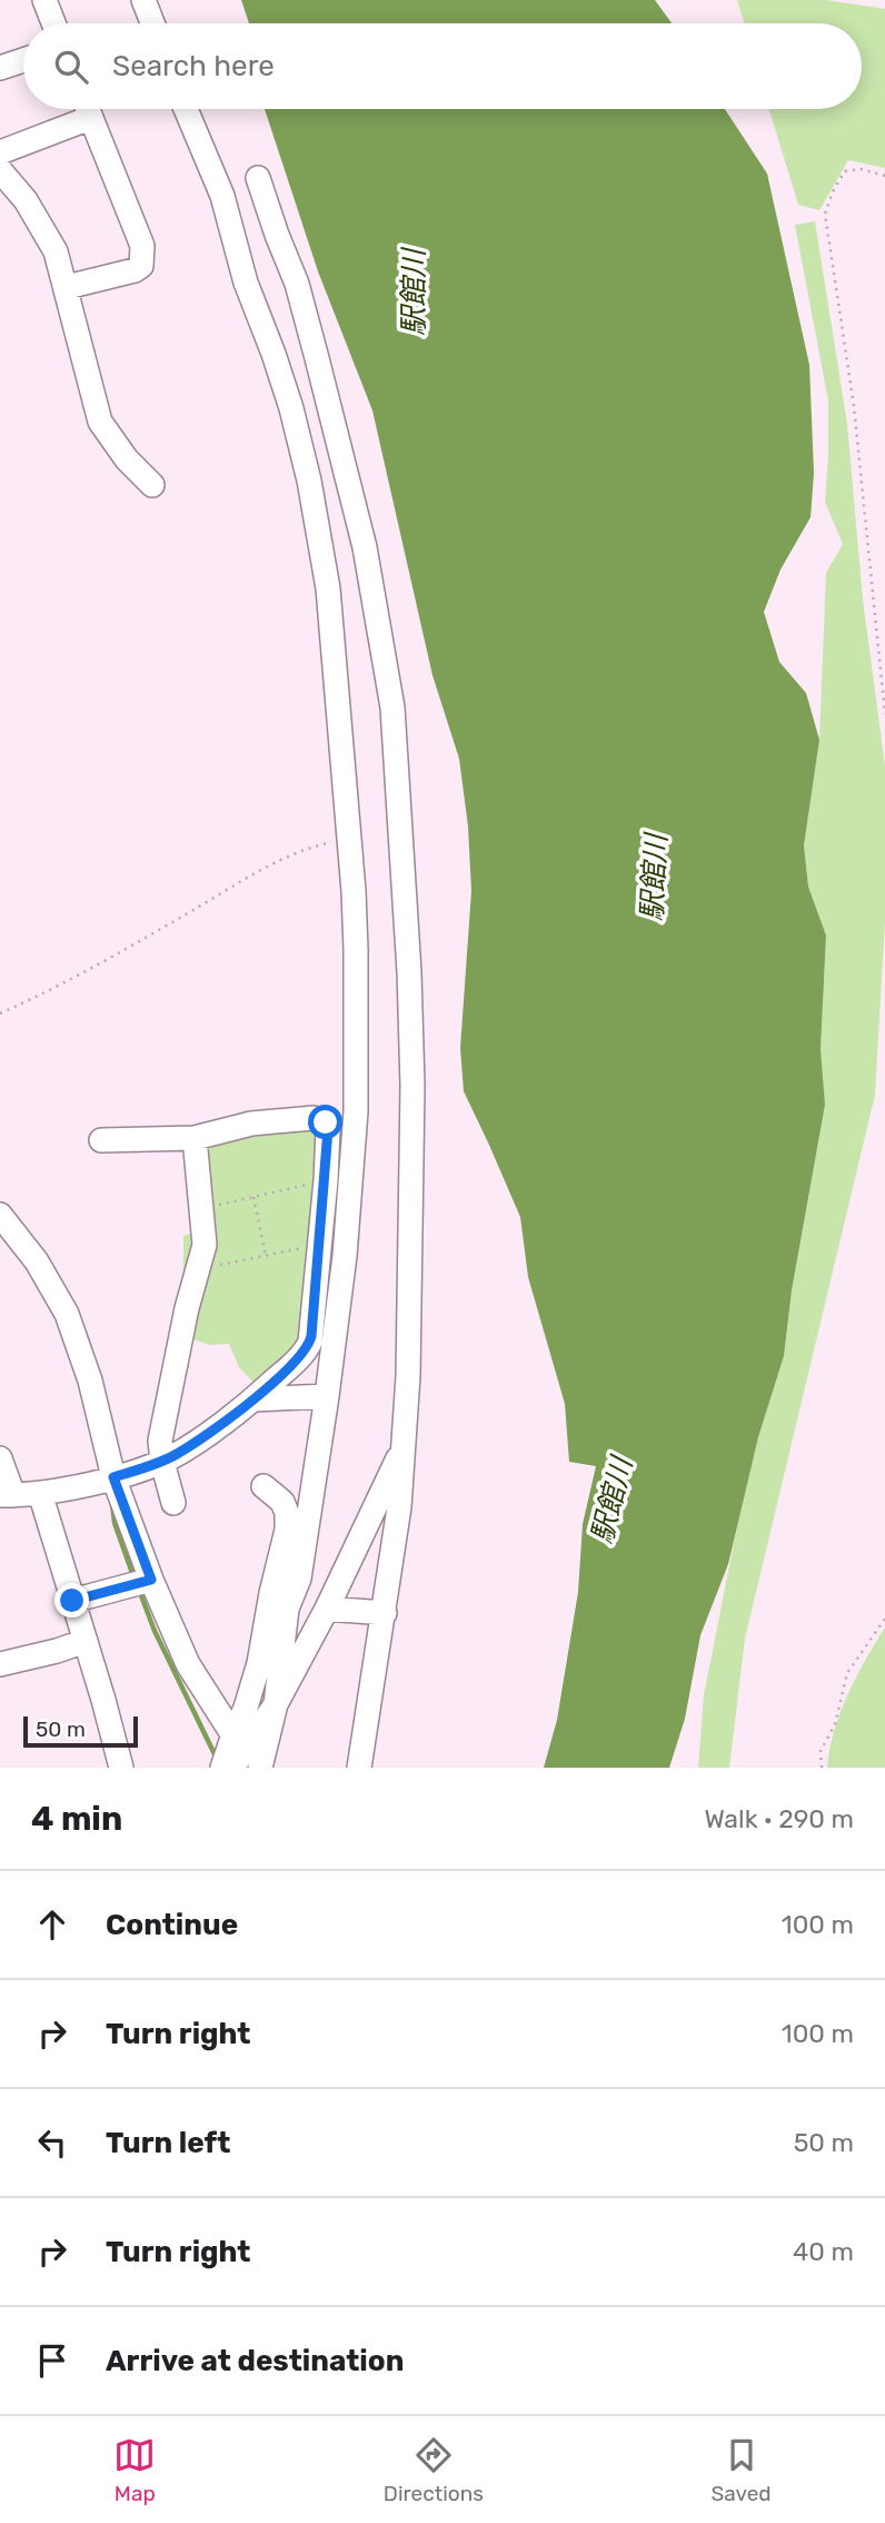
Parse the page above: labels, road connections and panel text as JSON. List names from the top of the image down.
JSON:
{
  "water": ["駅館川"],
  "scale_bar": "50 m",
  "page": {
    "search": "Search here",
    "scale": "50 m",
    "heading": ["4 min", "Walk · 290 m"],
    "list": [
      ["Continue", "100 m"],
      ["Turn right", "100 m"],
      ["Turn left", "50 m"],
      ["Turn right", "40 m"],
      "Arrive at destination"
    ],
    "nav": ["Map", "Directions", "Saved"]
  }
}
